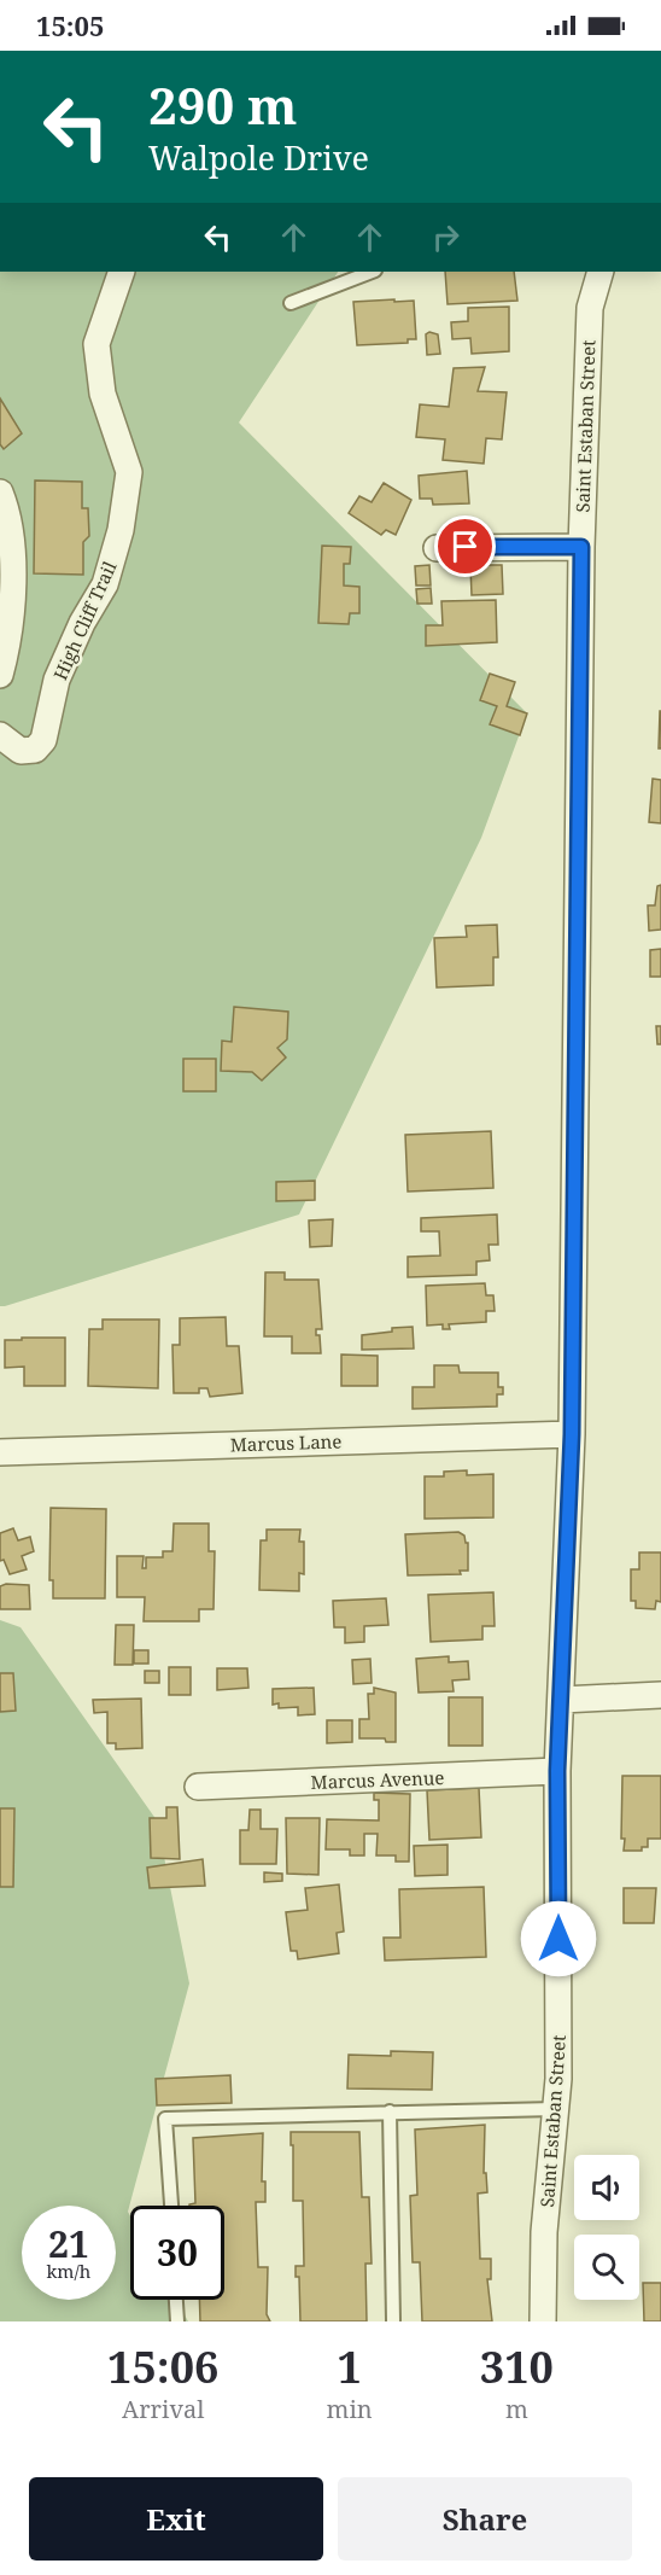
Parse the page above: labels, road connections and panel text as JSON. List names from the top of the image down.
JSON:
{
  "streets": {
    "street": [
      "Saint Estaban Street",
      "High Cliff Trail",
      "Marcus Lane",
      "Marcus Avenue"
    ]
  },
  "crossings": [
    ["Saint Estaban Street", "Marcus Lane"],
    ["Saint Estaban Street", "Marcus Avenue"]
  ],
  "page": {
    "status": "15:05",
    "turn": ["290 m", "Walpole Drive"],
    "speed": "21 km/h",
    "limit": "30",
    "eta": [
      "15:06",
      "Arrival",
      "1",
      "min",
      "310",
      "m"
    ],
    "buttons": ["Exit", "Share"]
  }
}
